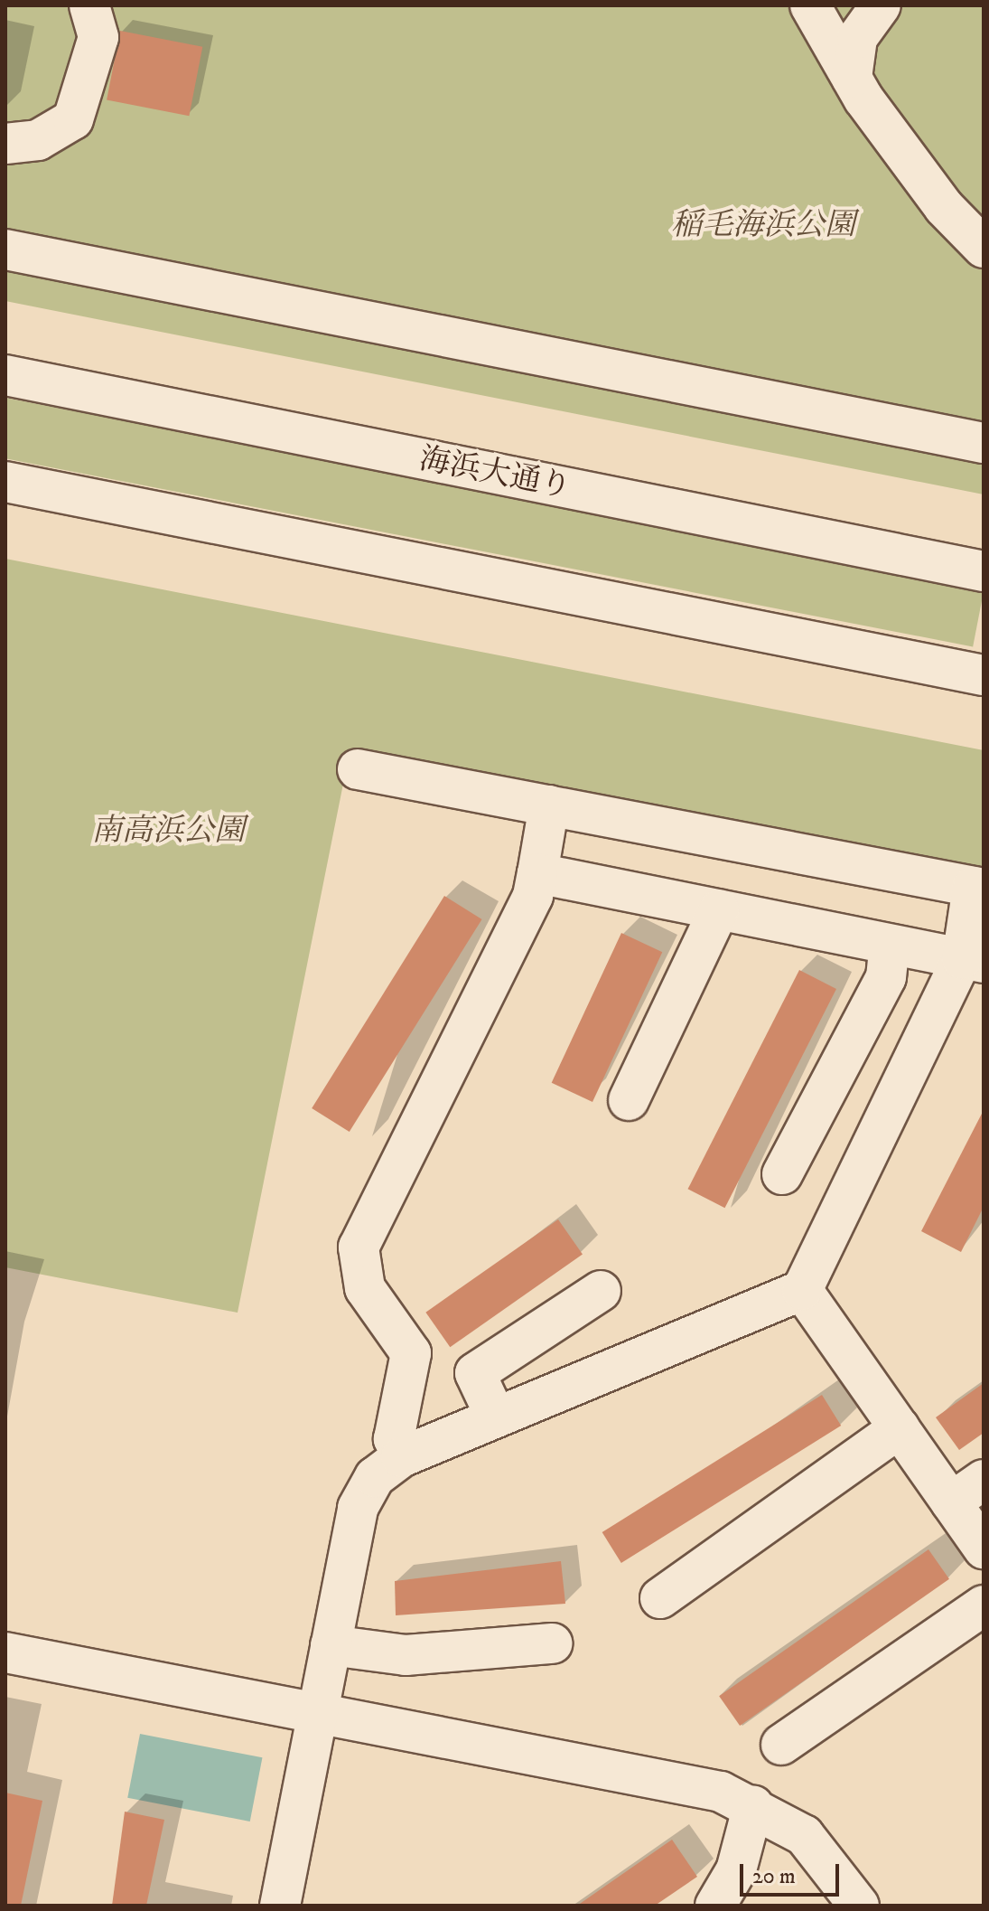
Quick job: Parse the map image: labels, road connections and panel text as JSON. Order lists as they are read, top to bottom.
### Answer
{
  "streets": {
    "street": ["海浜大通り"]
  },
  "parks": ["稲毛海浜公園", "南高浜公園"],
  "scale_bar": "20 m"
}
